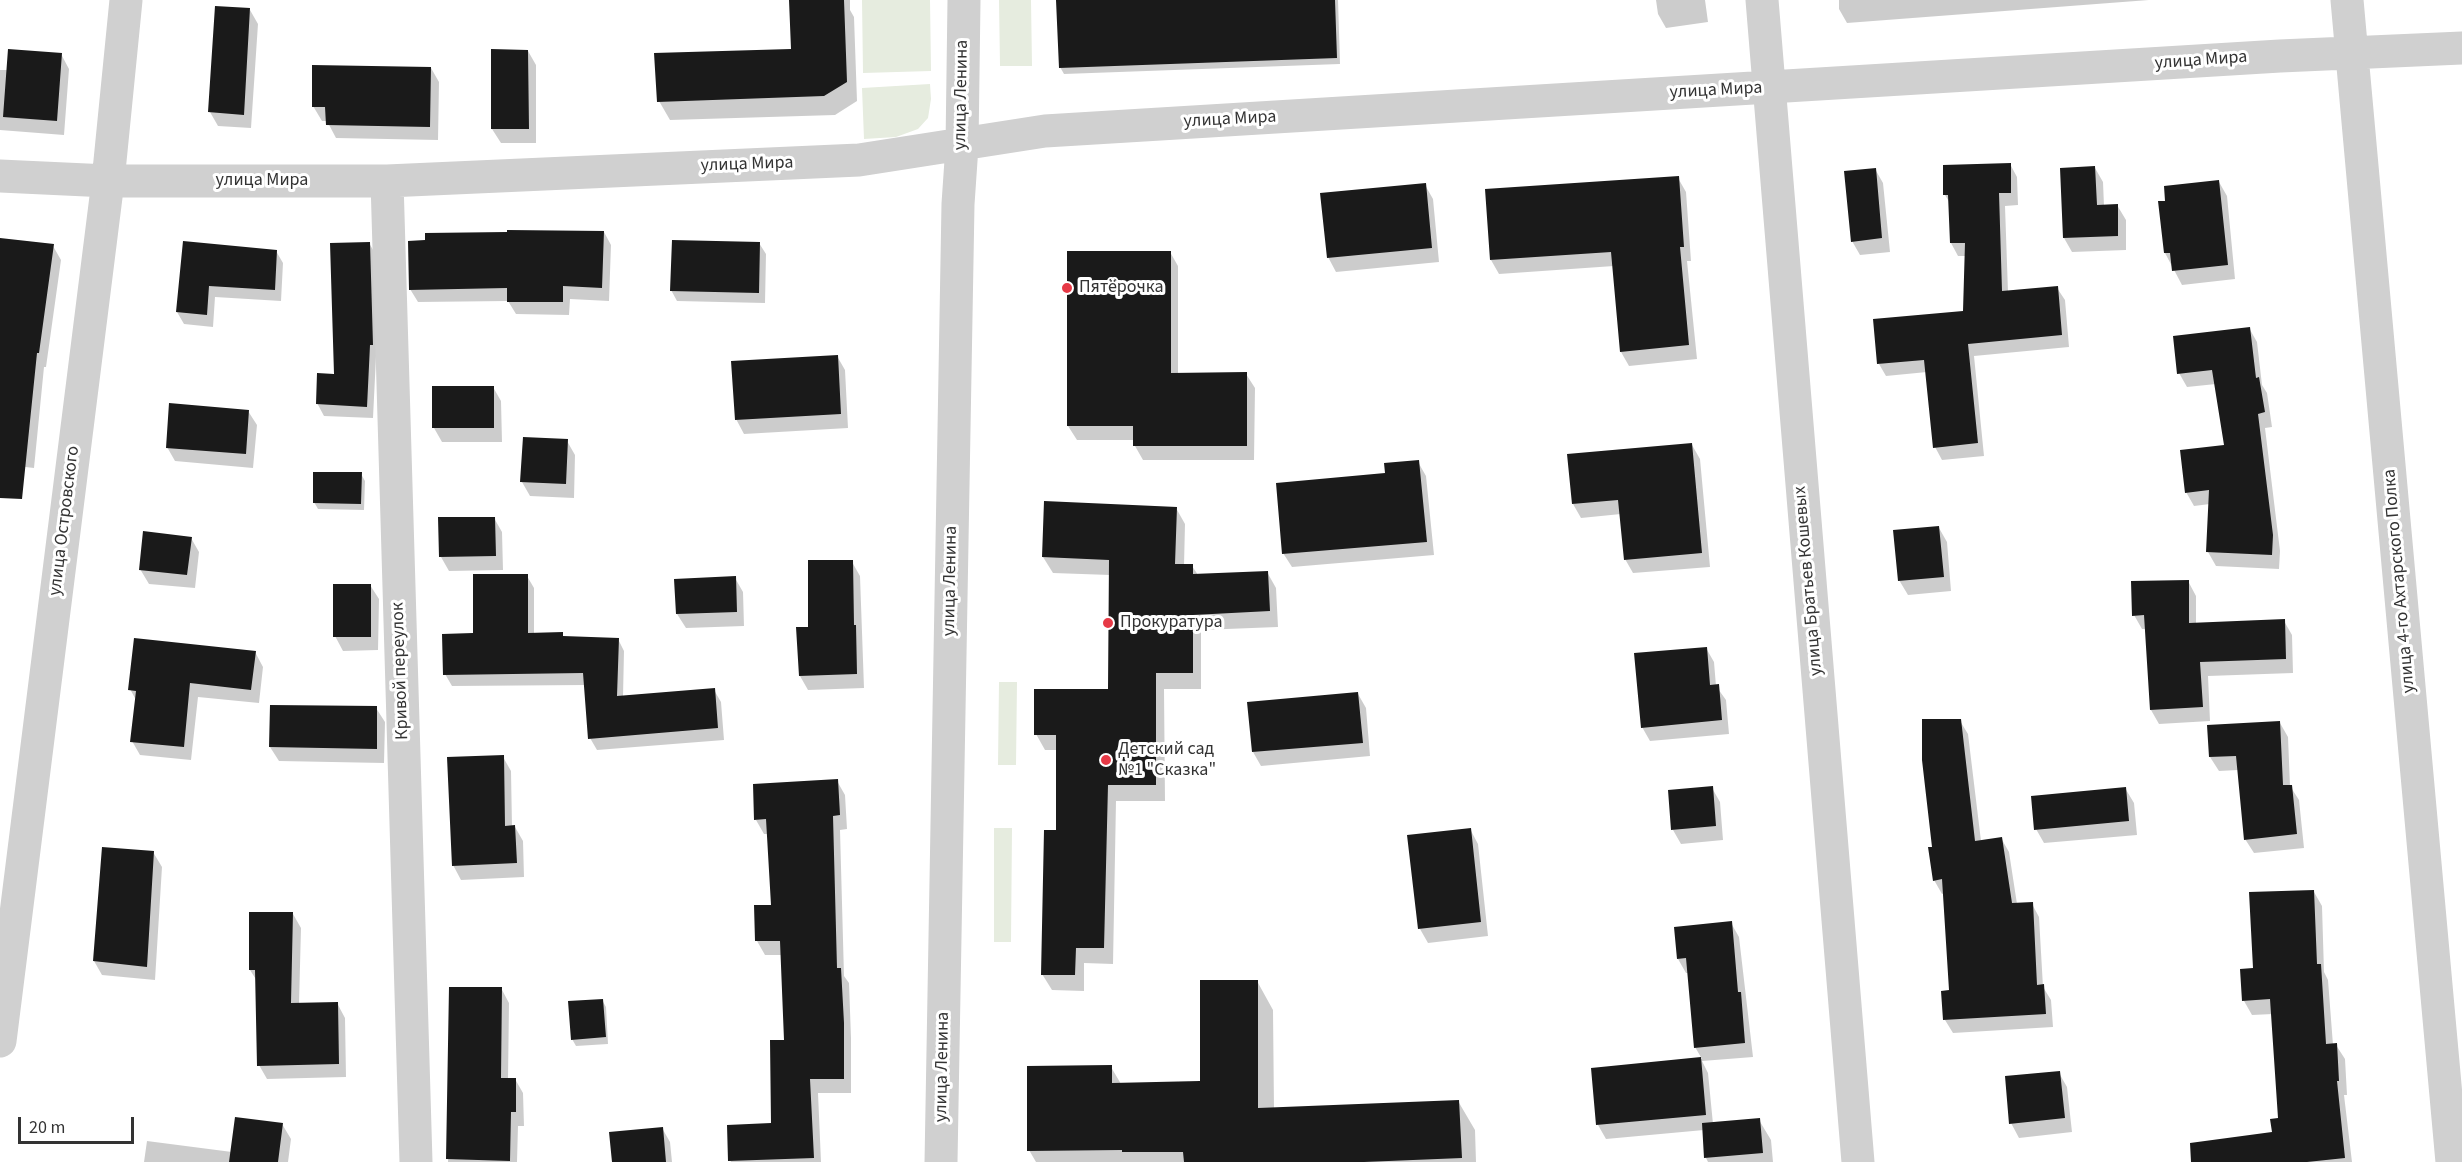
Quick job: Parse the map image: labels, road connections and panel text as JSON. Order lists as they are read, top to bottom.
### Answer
{
  "streets": {
    "street": [
      "улица Мира",
      "улица Ленина",
      "улица Островского",
      "улица Братьев Кошевых",
      "улица 4-го Ахтарского Полка",
      "Кривой переулок"
    ]
  },
  "crossings": [
    ["улица Мира", "улица Ленина"],
    ["улица Мира", "улица Островского"],
    ["улица Мира", "улица Братьев Кошевых"],
    ["улица Мира", "улица 4-го Ахтарского Полка"],
    ["улица Мира", "Кривой переулок"]
  ],
  "places": ["Пятёрочка", "Прокуратура", "Детский сад №1 \"Сказка\""],
  "scale_bar": "20 m"
}
